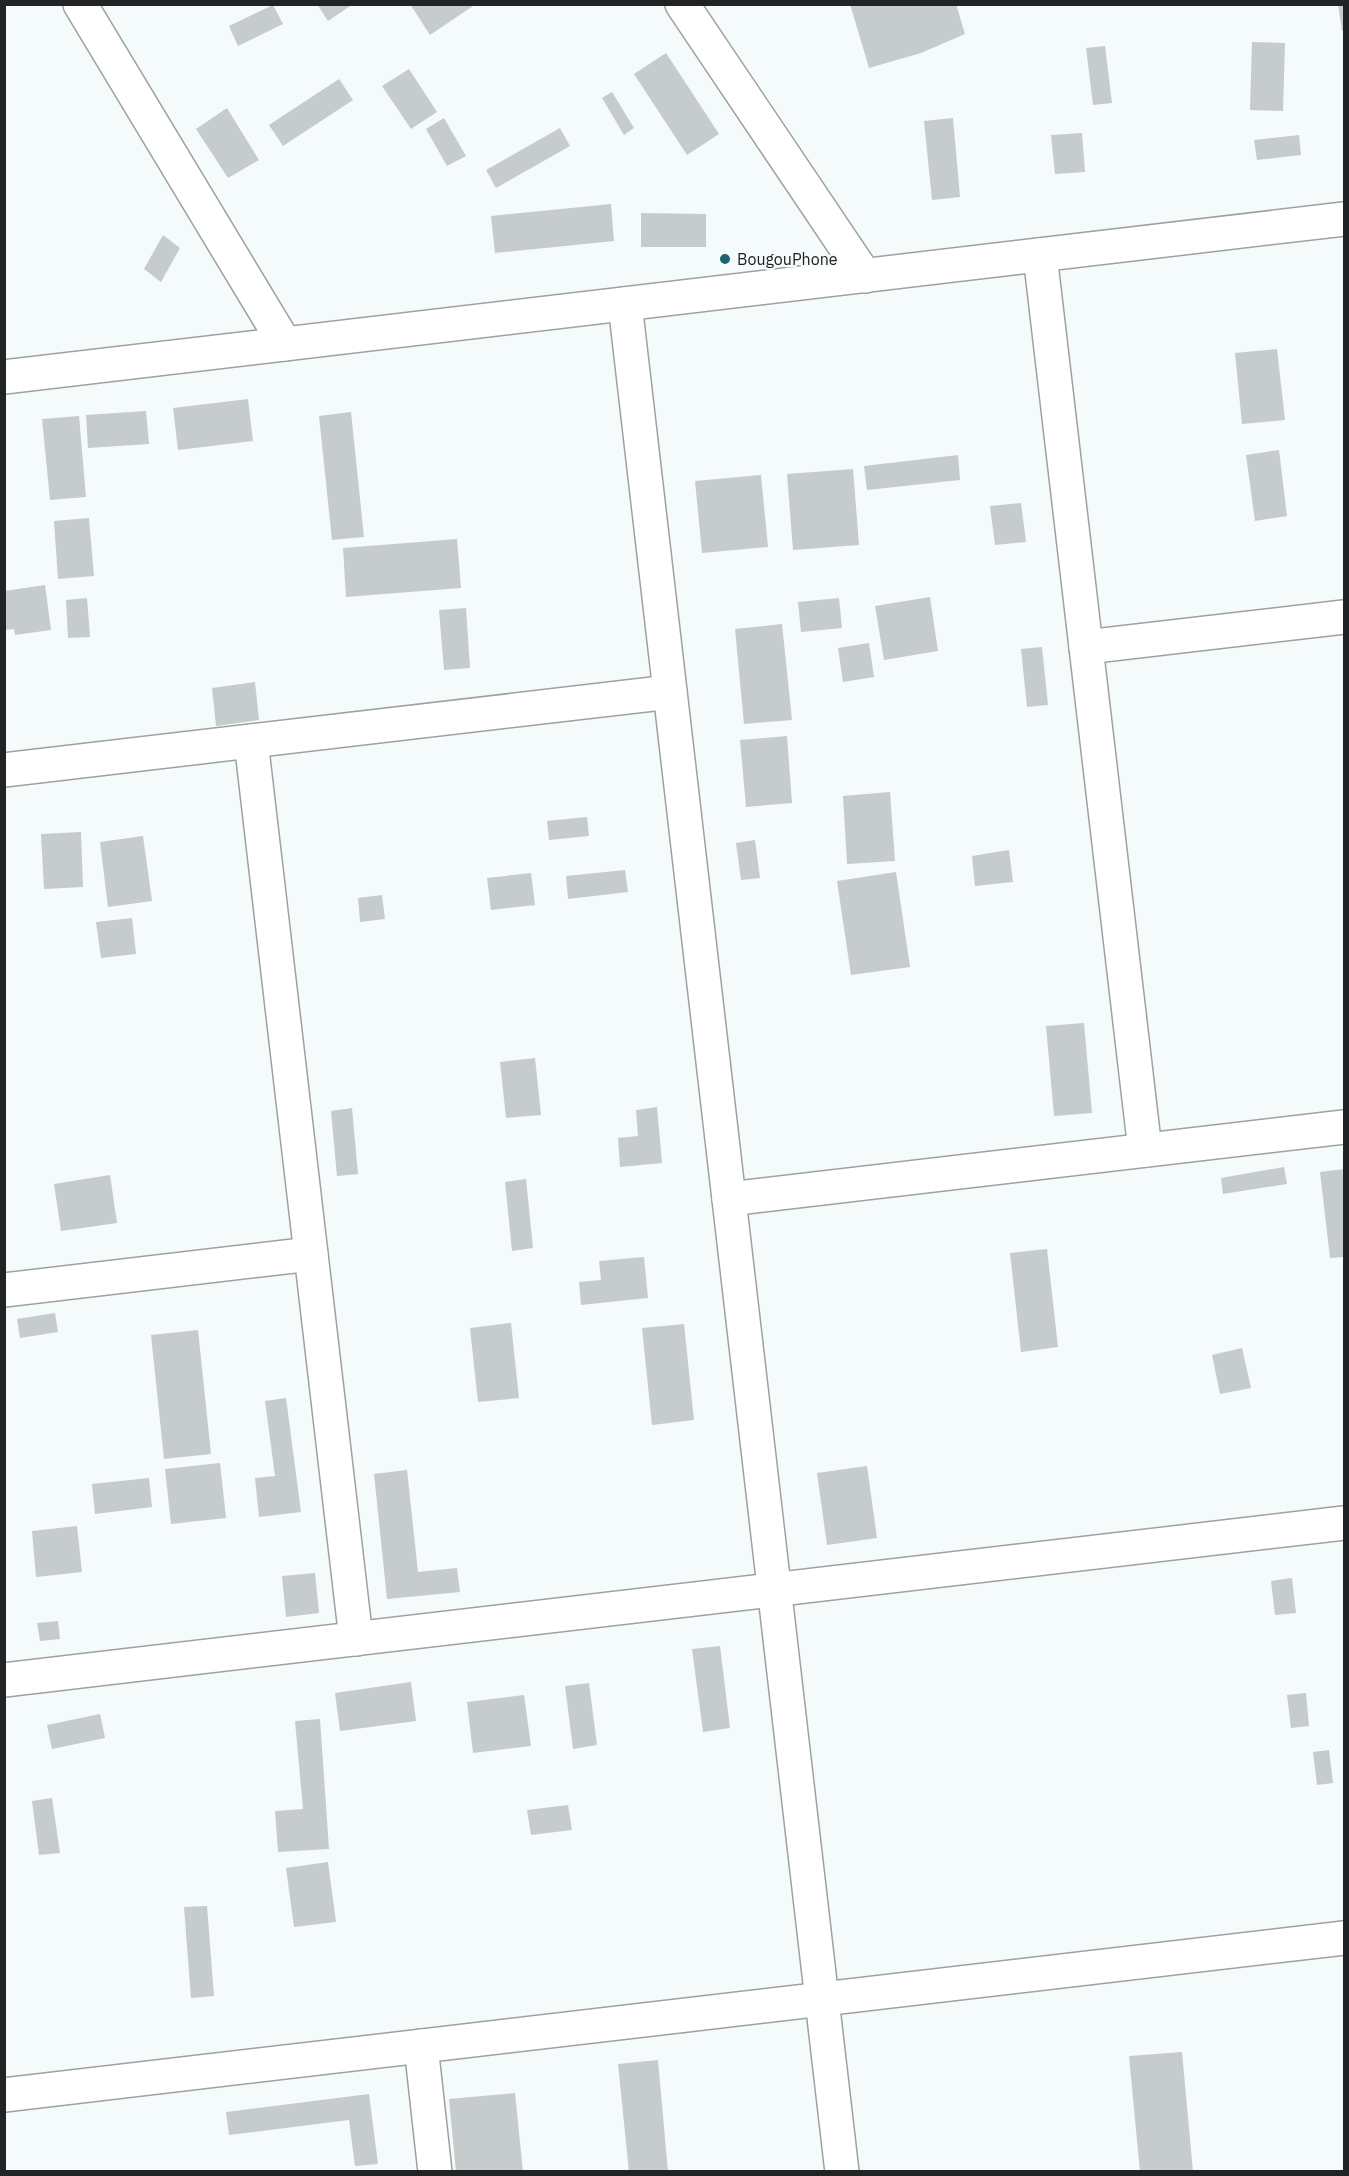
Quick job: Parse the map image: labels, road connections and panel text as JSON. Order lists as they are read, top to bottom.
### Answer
{
  "places": ["BougouPhone"]
}
